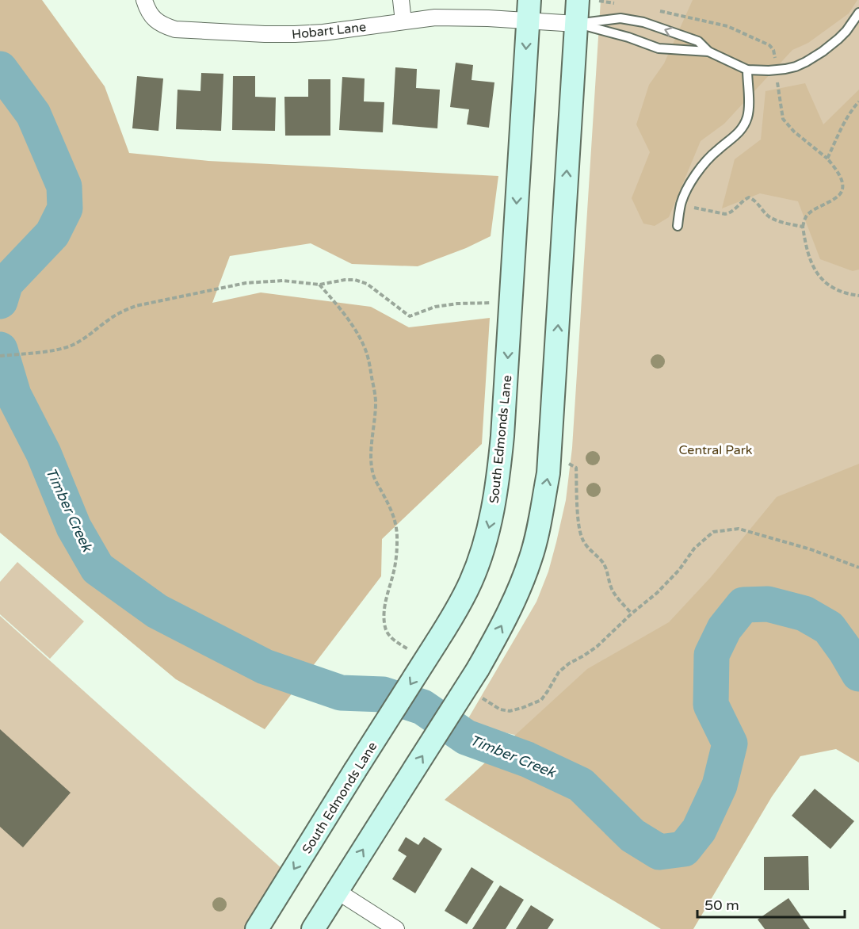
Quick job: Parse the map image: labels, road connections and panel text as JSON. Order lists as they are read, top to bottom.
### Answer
{
  "streets": {
    "main road": ["South Edmonds Lane"],
    "street": ["Hobart Lane"]
  },
  "crossings": [
    ["Hobart Lane", "South Edmonds Lane"]
  ],
  "water": ["Timber Creek"],
  "parks": ["Central Park"],
  "scale_bar": "50 m"
}
